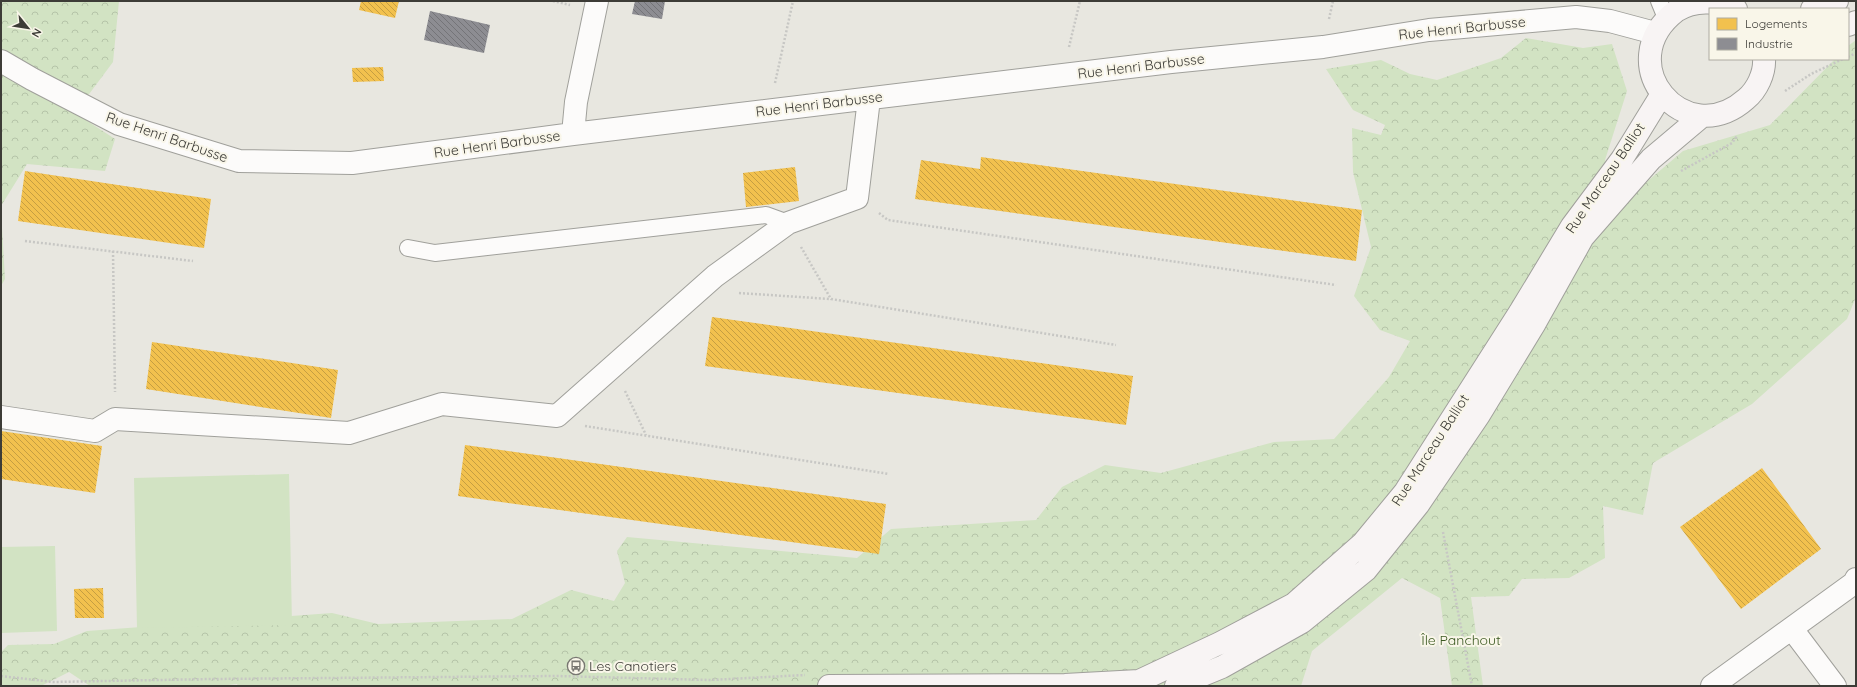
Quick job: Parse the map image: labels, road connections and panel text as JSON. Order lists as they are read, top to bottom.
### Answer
{
  "streets": {
    "street": ["Rue Henri Barbusse", "Rue Marceau Balliot"]
  },
  "parks": ["Île Panchout"],
  "places": {
    "bus stop": ["Les Canotiers"]
  },
  "legend": ["Logements", "Industrie"],
  "north": "bottom right"
}
